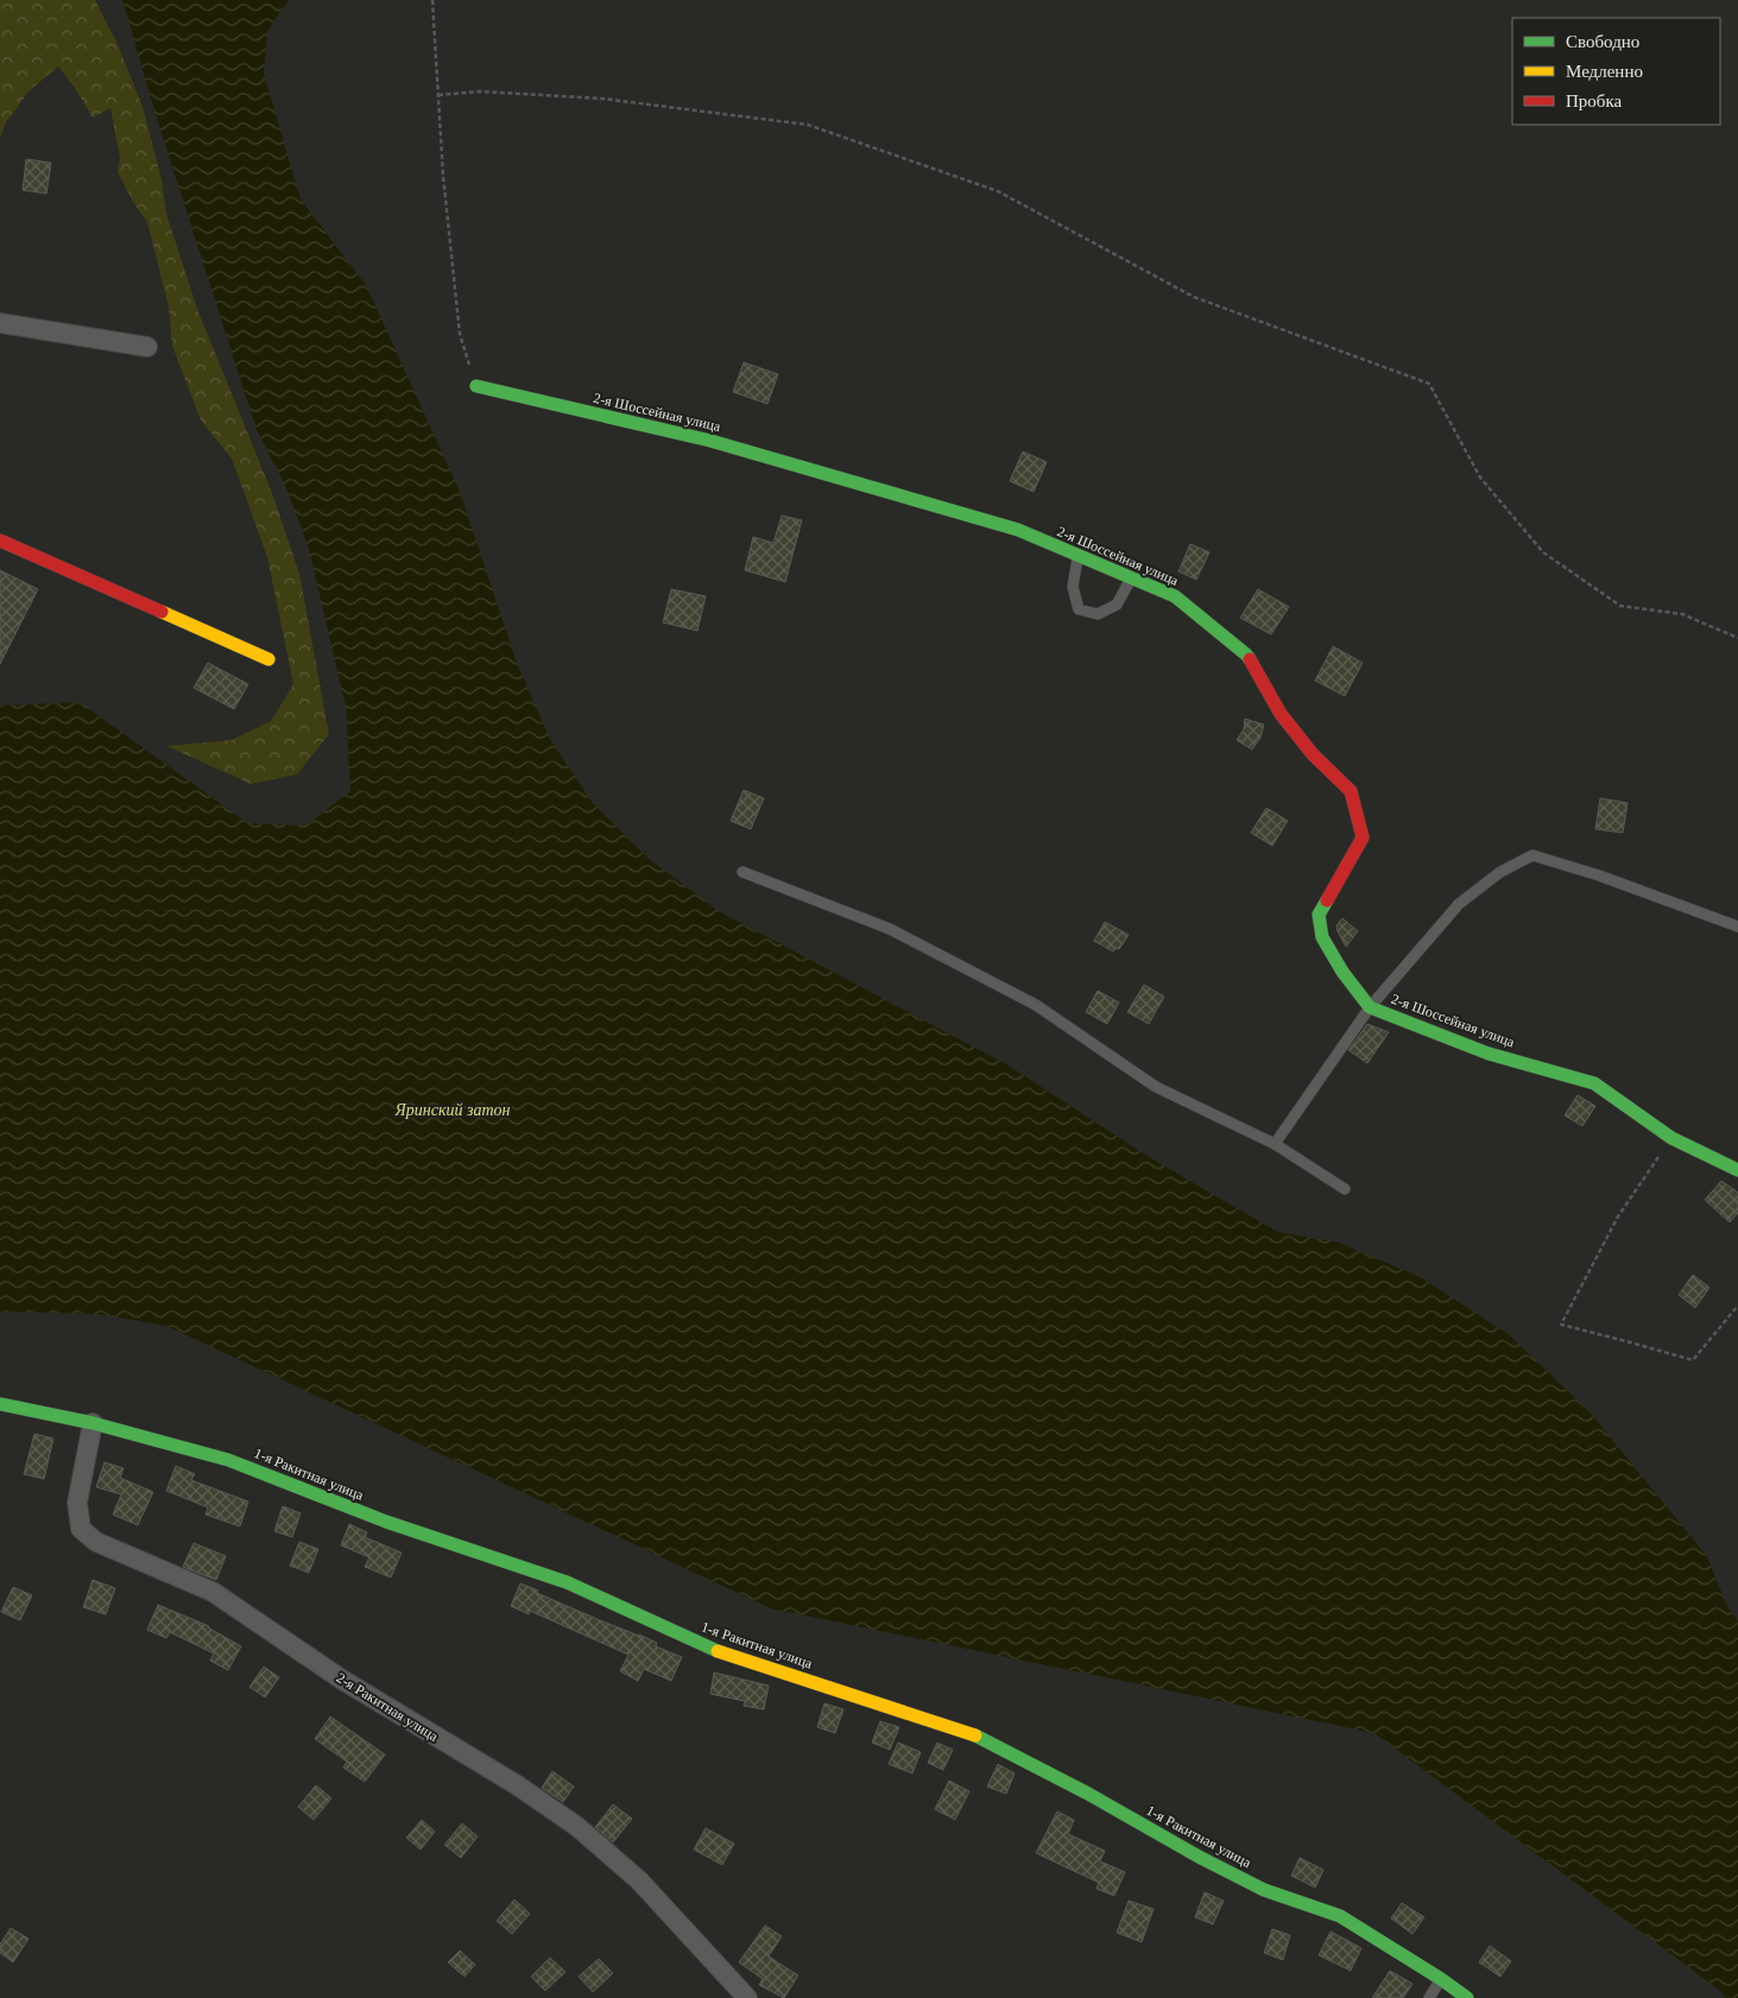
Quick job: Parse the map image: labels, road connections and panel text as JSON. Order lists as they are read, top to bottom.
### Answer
{
  "streets": {
    "street": ["2-я Шоссейная улица", "1-я Ракитная улица", "2-я Ракитная улица"]
  },
  "crossings": [
    ["1-я Ракитная улица", "2-я Ракитная улица"]
  ],
  "water": ["Яринский затон"],
  "legend": ["Свободно", "Медленно", "Пробка"]
}
